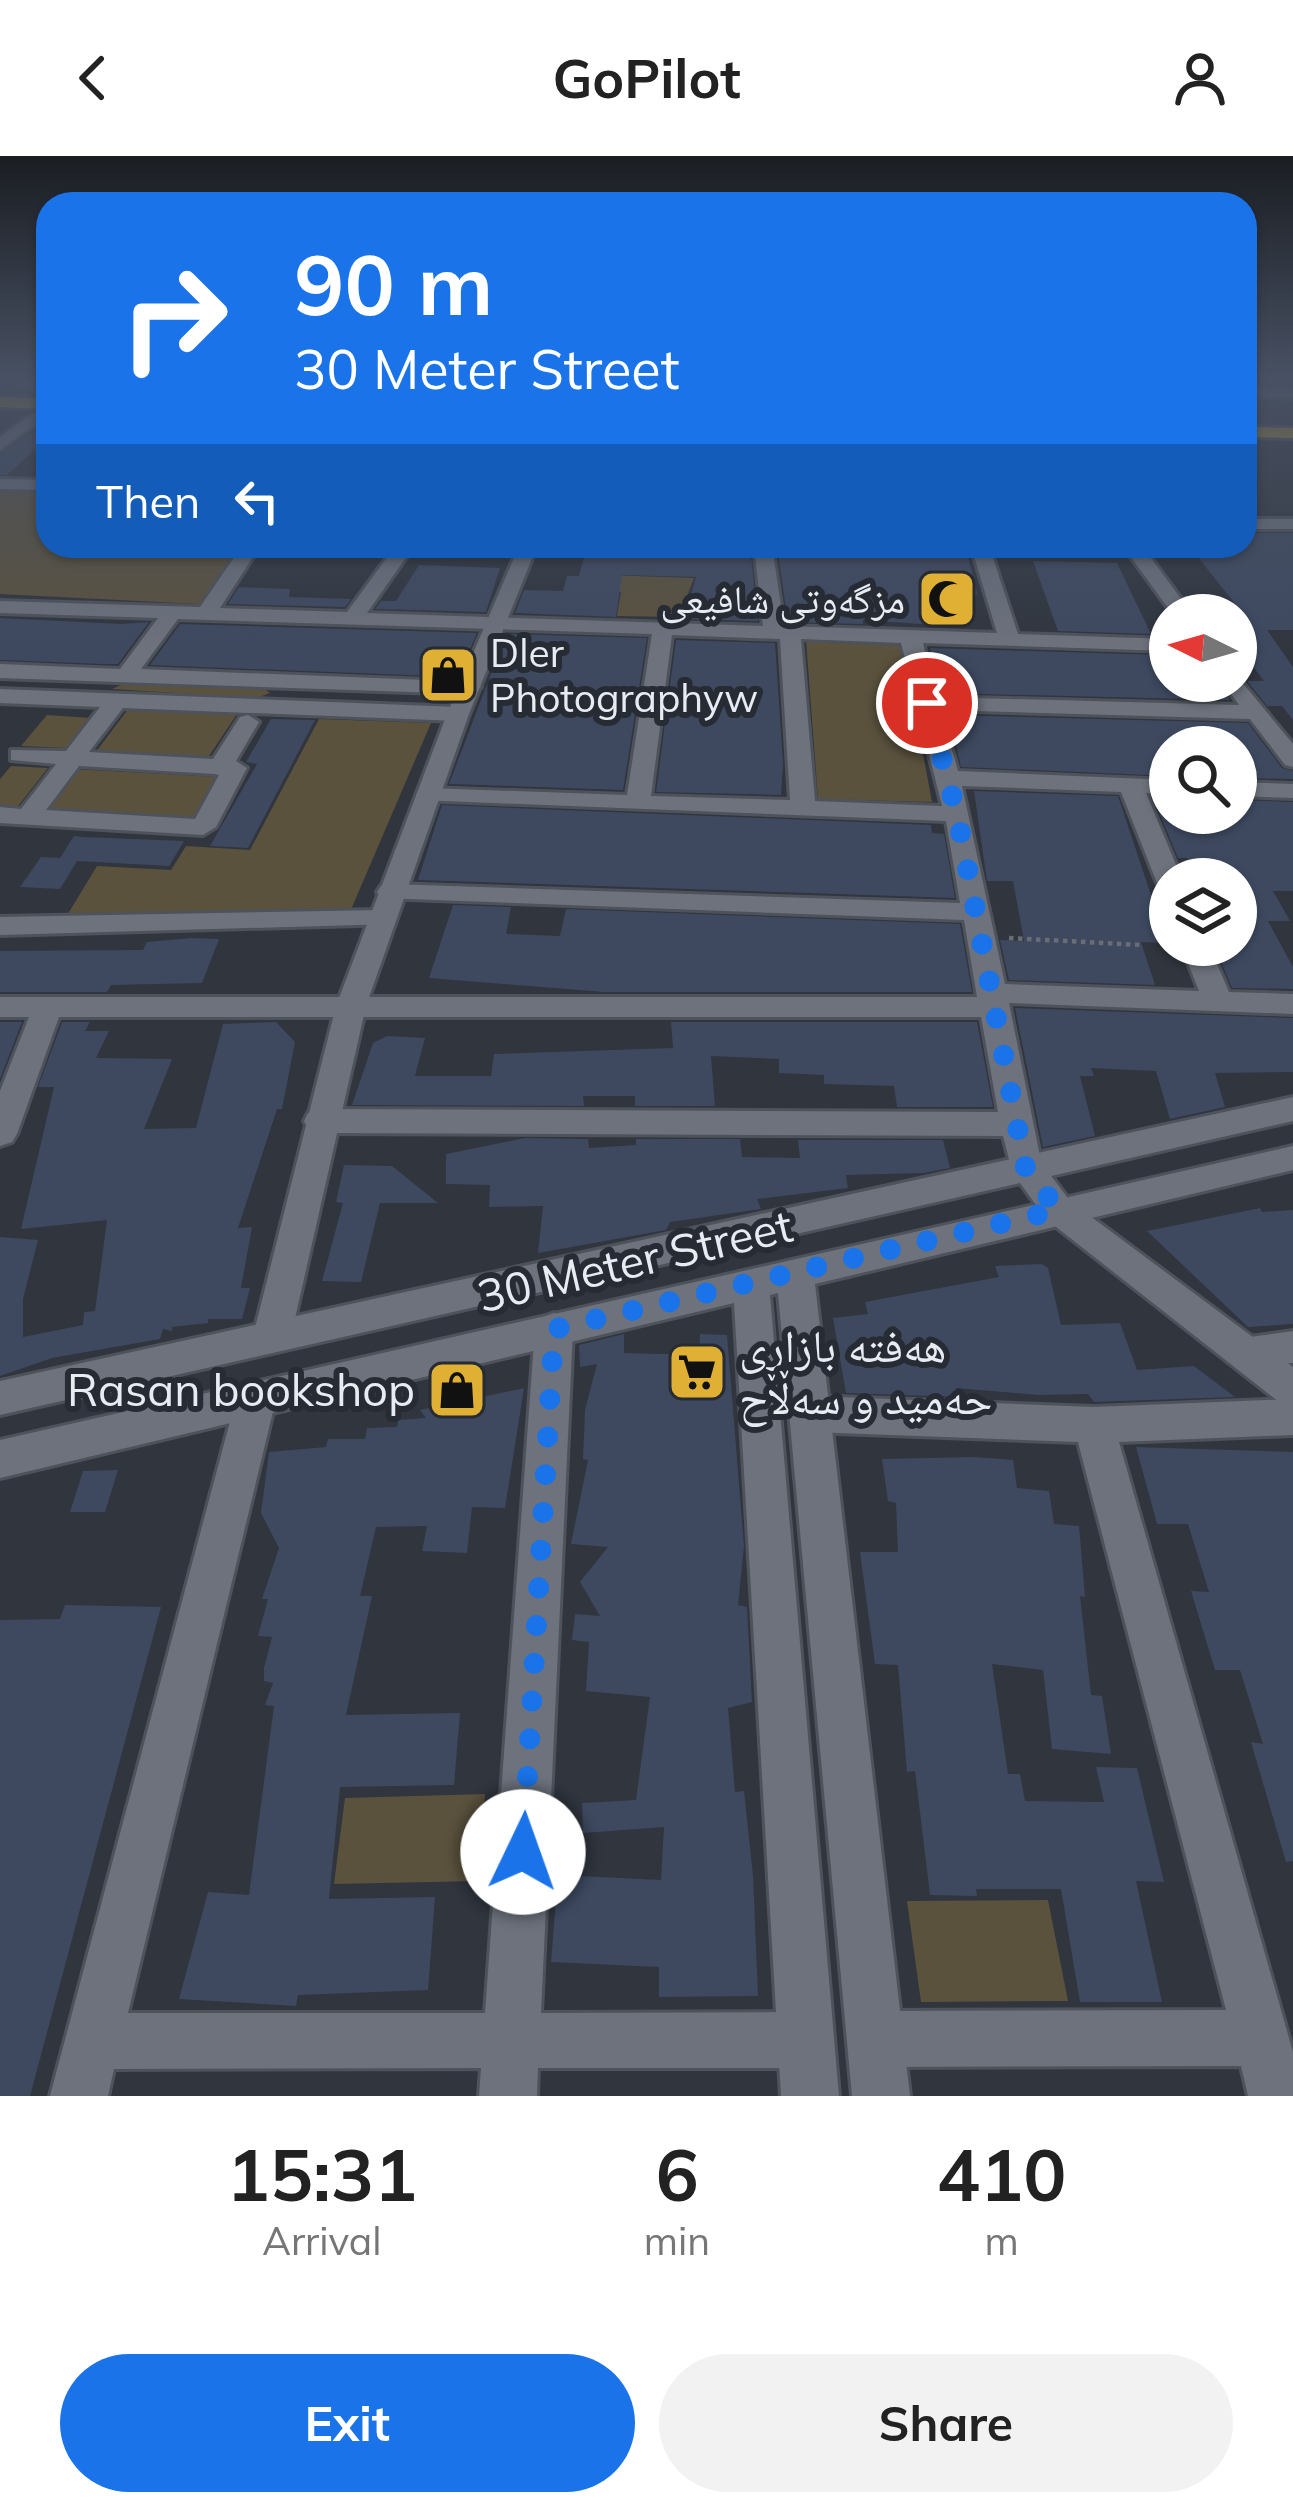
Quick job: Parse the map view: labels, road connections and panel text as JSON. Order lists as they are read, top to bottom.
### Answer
{
  "streets": {
    "street": ["30 Meter Street"]
  },
  "places": {
    "mosque": ["مزگەوتی شافیعی"],
    "shop": ["Dler Photographyw", "Rasan bookshop"],
    "supermarket": ["هەفتە بازاڕی حەمید و سەڵاح"]
  },
  "north": "left",
  "page": {
    "header": "GoPilot",
    "turn": ["90 m", "30 Meter Street"],
    "then": "Then",
    "eta": [
      "15:31",
      "Arrival",
      "6",
      "min",
      "410",
      "m"
    ],
    "buttons": ["Exit", "Share"]
  }
}
